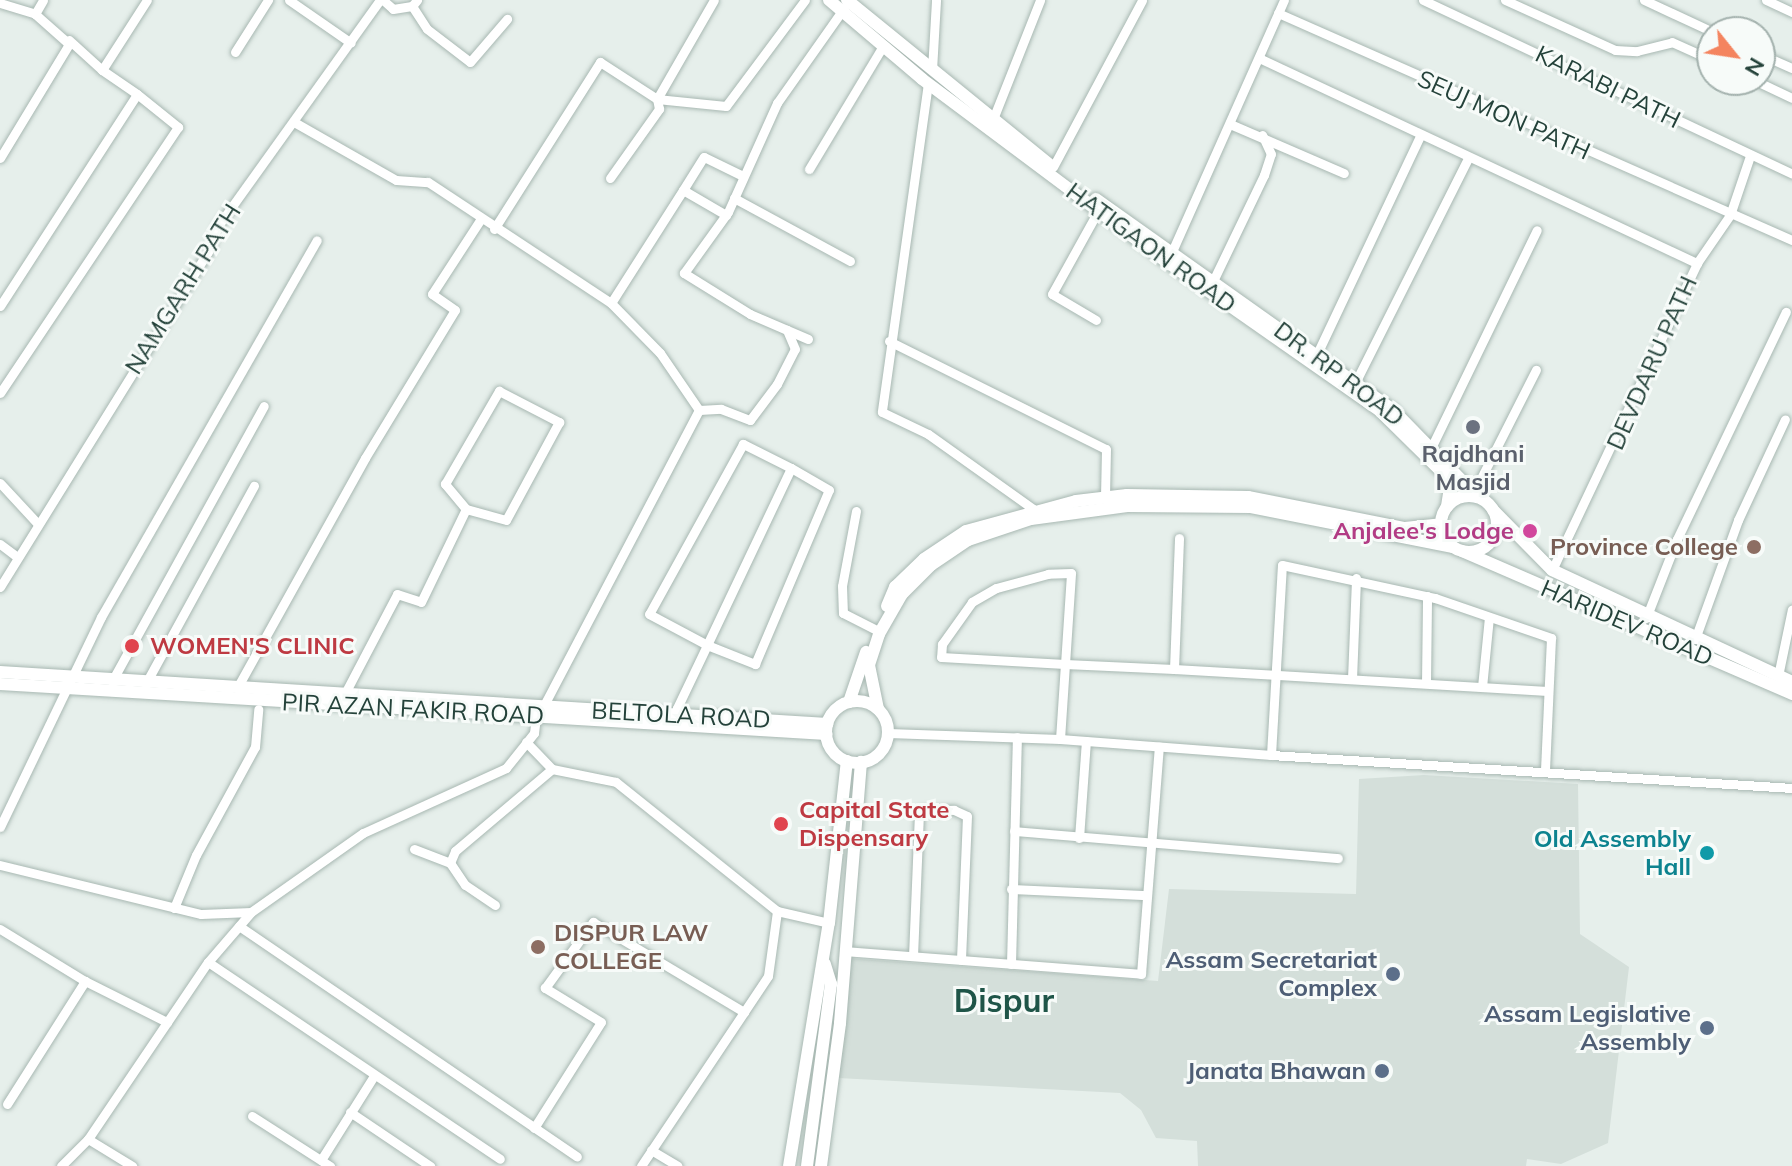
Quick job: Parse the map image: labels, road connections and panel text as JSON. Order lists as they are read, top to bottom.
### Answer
{
  "streets": {
    "main road": [
      "HATIGAON ROAD",
      "DR. RP ROAD",
      "HARIDEV ROAD",
      "PIR AZAN FAKIR ROAD",
      "BELTOLA ROAD"
    ],
    "street": [
      "KARABI PATH",
      "SEUJ MON PATH",
      "NAMGARH PATH",
      "DEVDARU PATH"
    ]
  },
  "crossings": [
    ["KARABI PATH", "DEVDARU PATH"],
    ["SEUJ MON PATH", "DEVDARU PATH"],
    ["HATIGAON ROAD", "DR. RP ROAD"],
    ["HATIGAON ROAD", "HARIDEV ROAD"],
    ["DEVDARU PATH", "HARIDEV ROAD"],
    ["DR. RP ROAD", "HARIDEV ROAD"],
    ["PIR AZAN FAKIR ROAD", "BELTOLA ROAD"]
  ],
  "districts": ["Dispur"],
  "places": [
    "Rajdhani Masjid",
    "Anjalee's Lodge",
    "Province College",
    "WOMEN'S CLINIC",
    "Capital State Dispensary",
    "Old Assembly Hall",
    "DISPUR LAW COLLEGE",
    "Assam Secretariat Complex",
    "Assam Legislative Assembly",
    "Janata Bhawan"
  ],
  "north": "bottom right"
}
